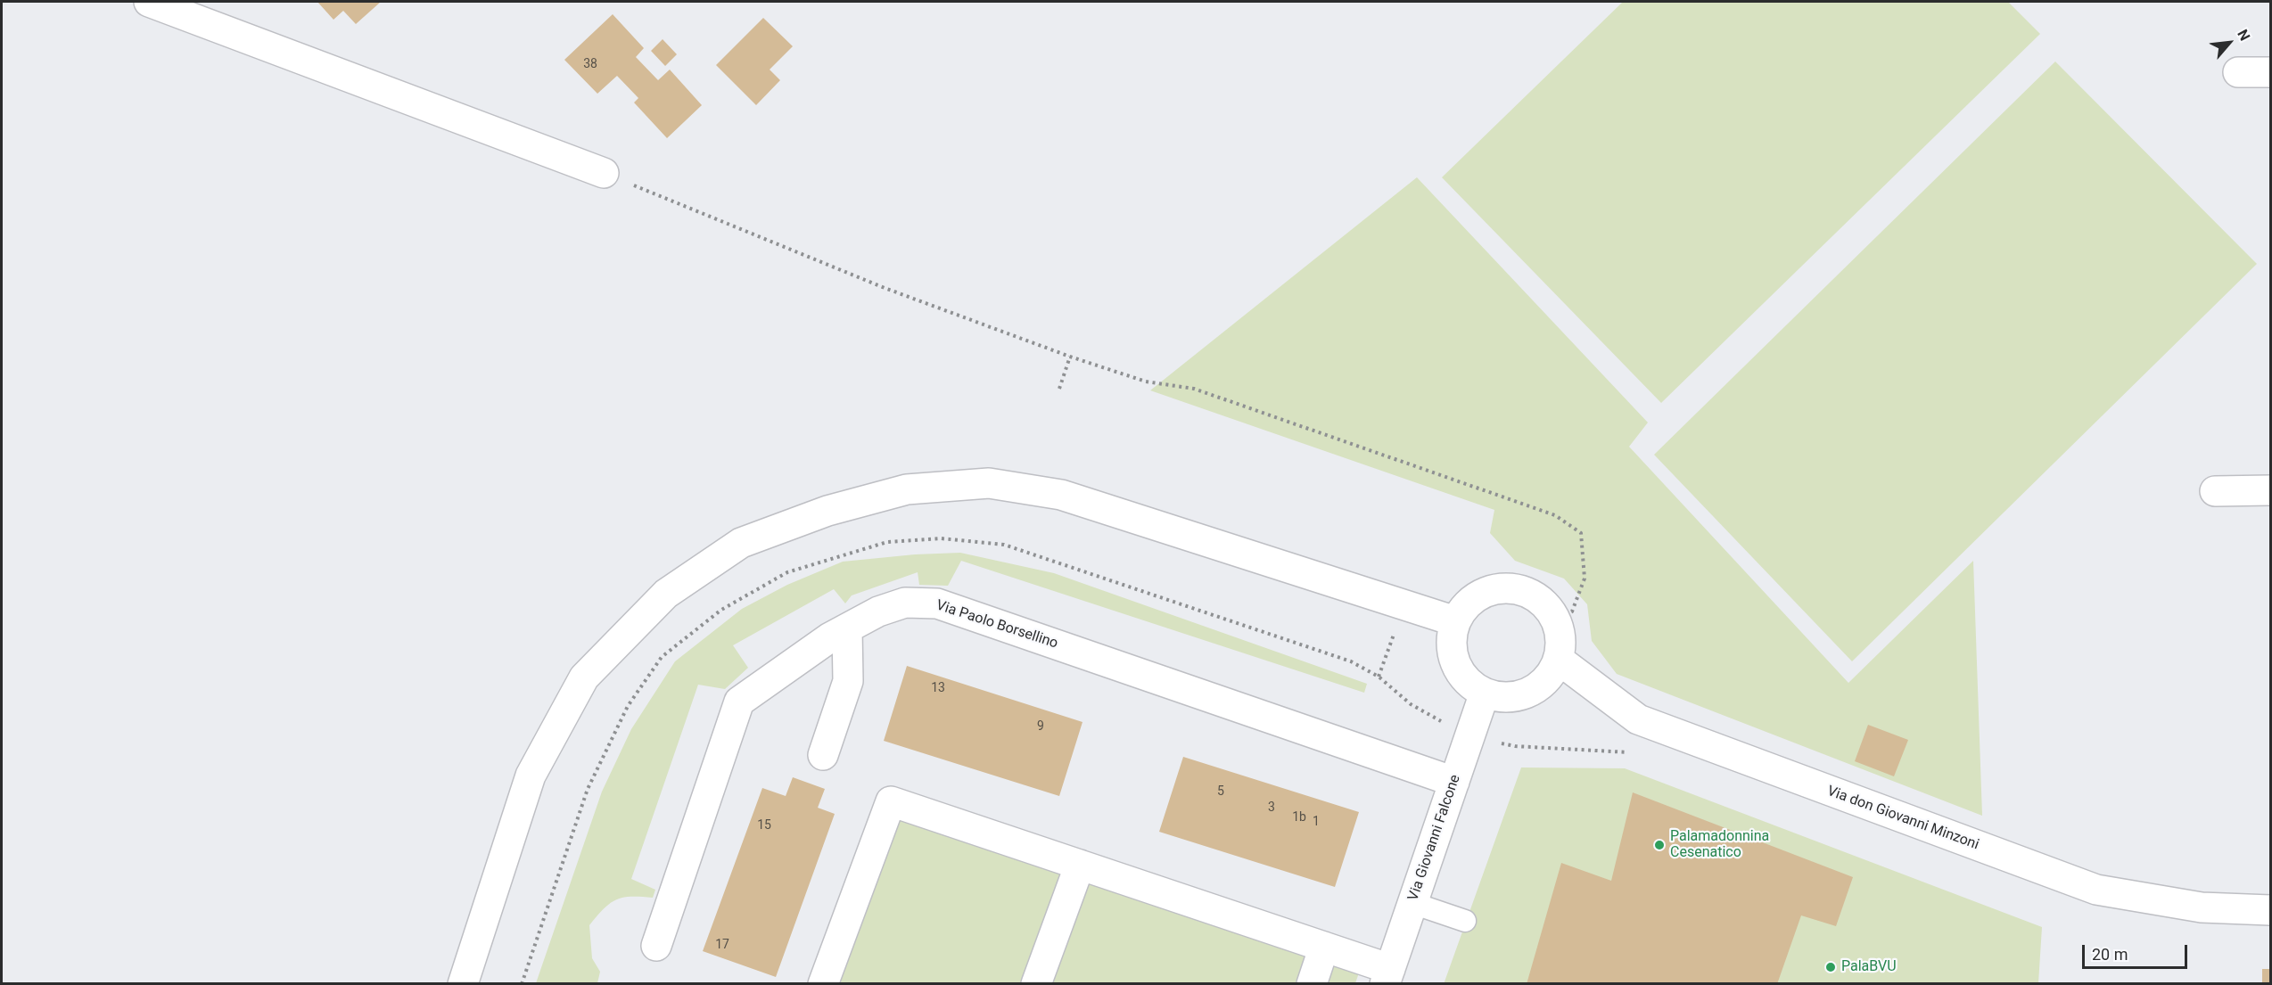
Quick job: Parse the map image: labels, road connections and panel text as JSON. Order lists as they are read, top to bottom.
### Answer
{
  "streets": {
    "street": ["Via Paolo Borsellino", "Via don Giovanni Minzoni", "Via Giovanni Falcone"]
  },
  "crossings": [
    ["Via Paolo Borsellino", "Via Giovanni Falcone"],
    ["Via don Giovanni Minzoni", "Via Giovanni Falcone"]
  ],
  "places": ["Palamadonnina Cesenatico", "PalaBVU"],
  "house_numbers": [
    "38",
    "13",
    "9",
    "5",
    "3",
    "1b",
    "1",
    "15",
    "17"
  ],
  "scale_bar": "20 m",
  "north": "top right"
}
